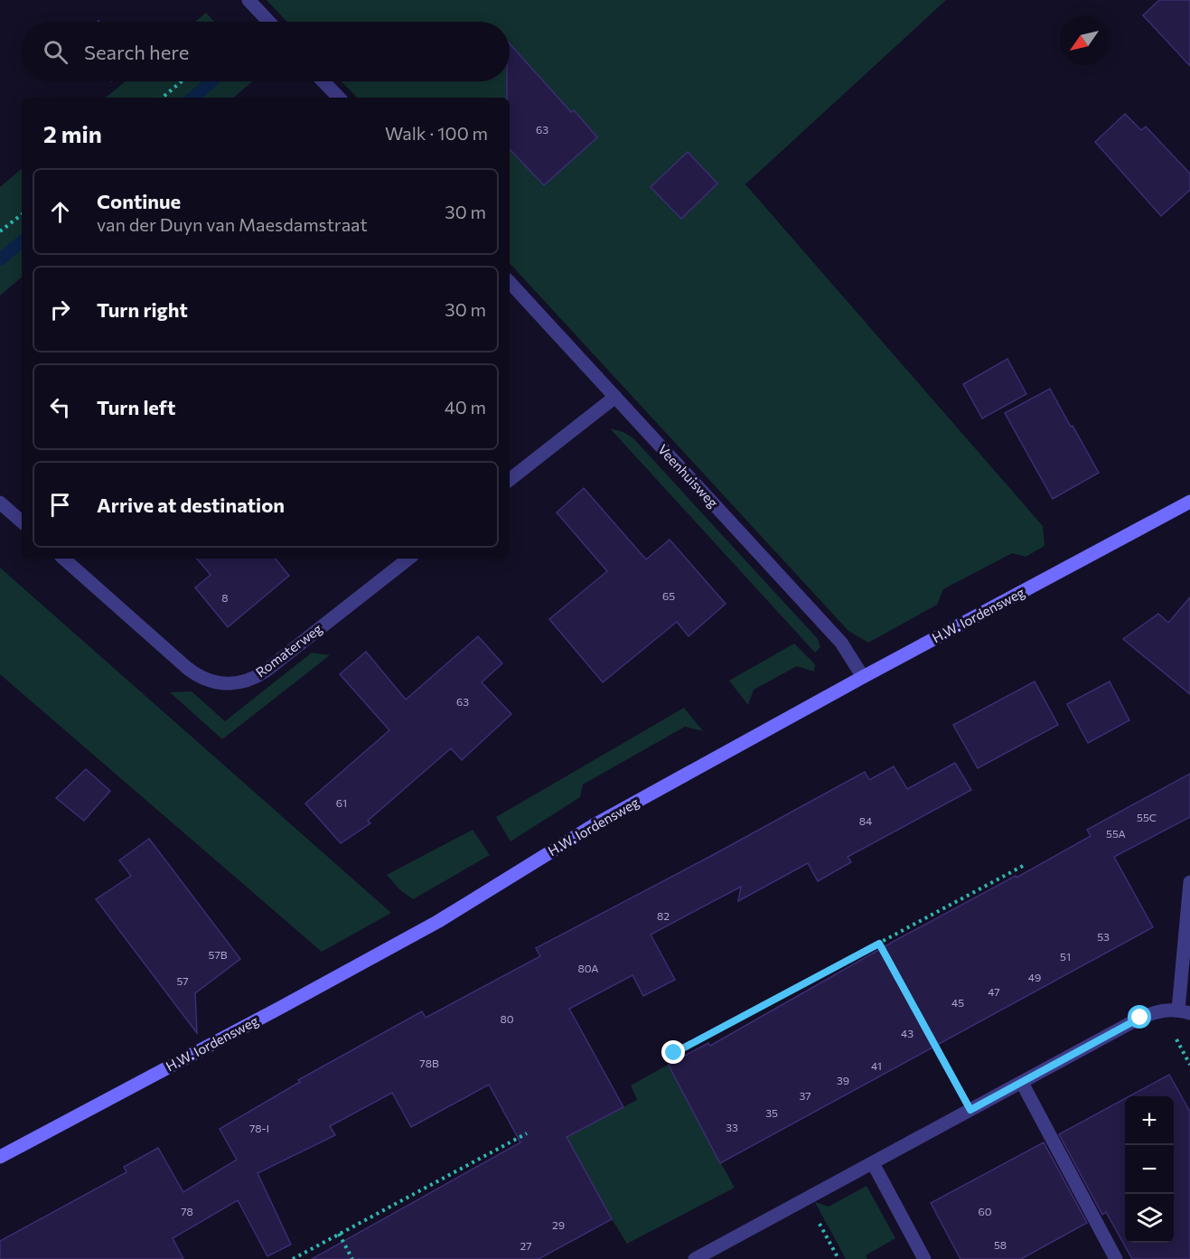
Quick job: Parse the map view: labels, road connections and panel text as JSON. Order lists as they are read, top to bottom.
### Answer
{
  "streets": {
    "main road": ["H.W. Iordensweg"],
    "street": ["Veenhuisweg", "Romaterweg"]
  },
  "crossings": [
    ["Veenhuisweg", "H.W. Iordensweg"]
  ],
  "house_numbers": [
    "63",
    "65",
    "8",
    "63",
    "61",
    "55C",
    "84",
    "55A",
    "82",
    "53",
    "57B",
    "51",
    "80A",
    "49",
    "57",
    "47",
    "45",
    "80",
    "43",
    "78B",
    "41",
    "39",
    "37",
    "35",
    "33",
    "78-I",
    "78",
    "60",
    "29",
    "58",
    "27"
  ],
  "north": "bottom left",
  "page": {
    "search": "Search here",
    "heading": ["2 min", "Walk · 100 m"],
    "list": [
      ["Continue", "van der Duyn van Maesdamstraat", "30 m"],
      ["Turn right", "30 m"],
      ["Turn left", "40 m"],
      "Arrive at destination"
    ],
    "map_buttons": ["+", "−"]
  }
}
